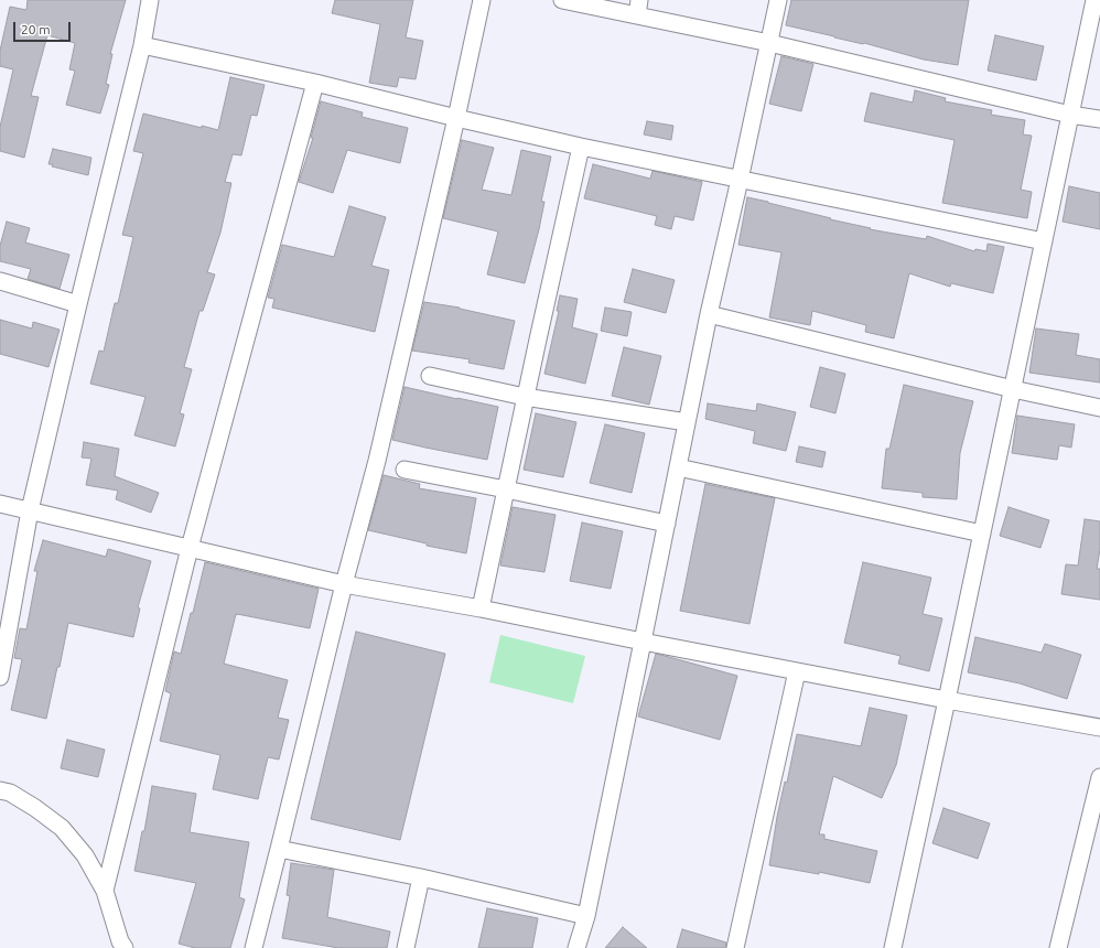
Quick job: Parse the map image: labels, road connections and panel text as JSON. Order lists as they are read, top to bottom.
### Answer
{
  "scale_bar": "20 m"
}
